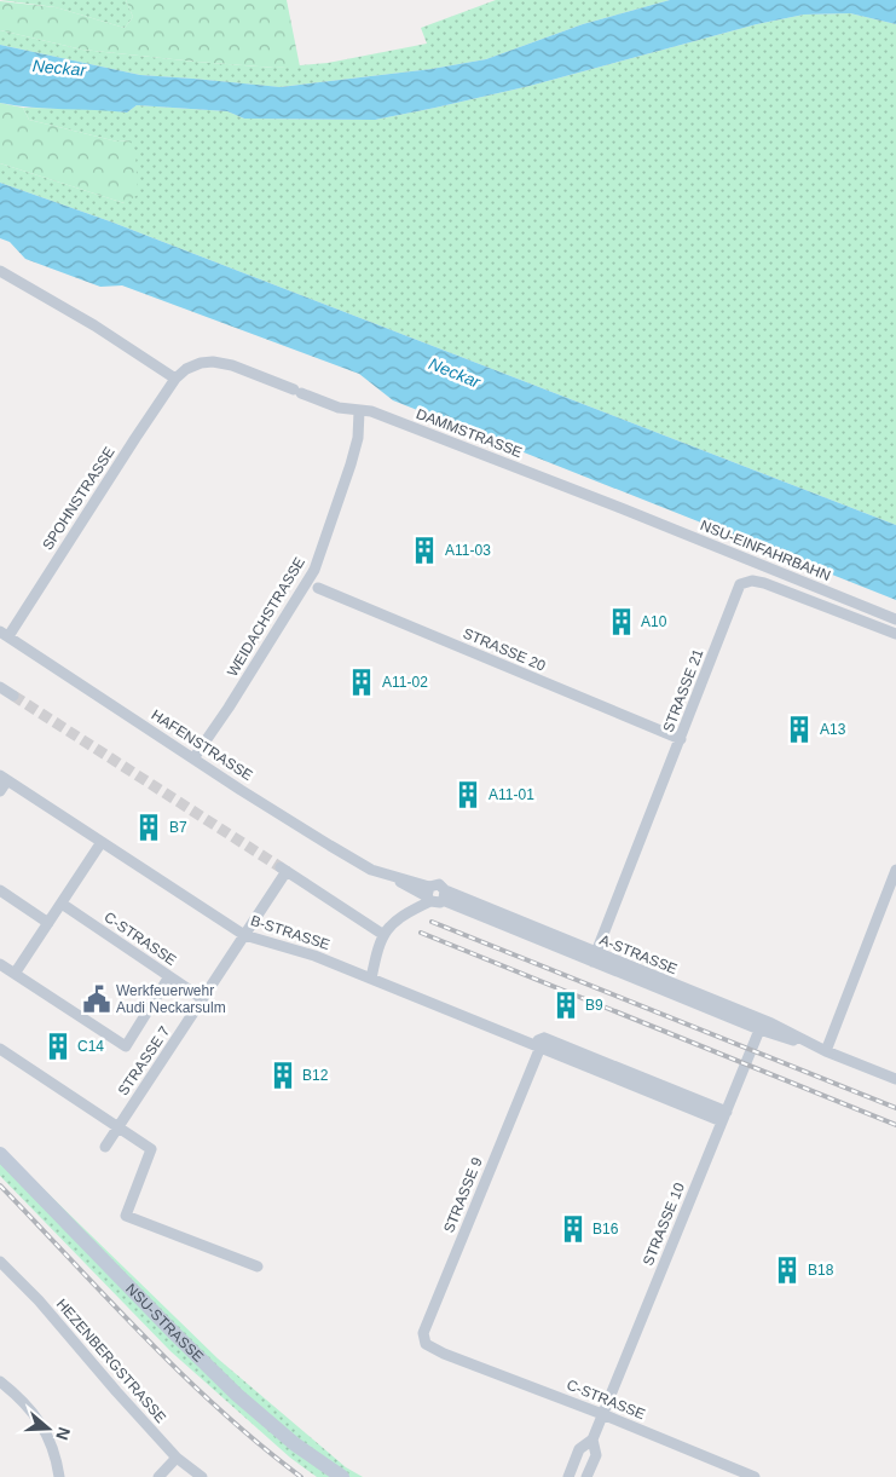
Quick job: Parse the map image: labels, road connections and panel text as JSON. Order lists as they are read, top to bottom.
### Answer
{
  "streets": {
    "main road": ["NSU-STRASSE"],
    "street": [
      "DAMMSTRASSE",
      "SPOHNSTRASSE",
      "NSU-EINFAHRBAHN",
      "WEIDACHSTRASSE",
      "STRASSE 20",
      "STRASSE 21",
      "HAFENSTRASSE",
      "B-STRASSE",
      "C-STRASSE",
      "A-STRASSE",
      "STRASSE 7",
      "STRASSE 9",
      "STRASSE 10",
      "HEZENBERGSTRASSE"
    ]
  },
  "crossings": [
    ["DAMMSTRASSE", "SPOHNSTRASSE"],
    ["DAMMSTRASSE", "NSU-EINFAHRBAHN"],
    ["DAMMSTRASSE", "WEIDACHSTRASSE"],
    ["SPOHNSTRASSE", "HAFENSTRASSE"],
    ["WEIDACHSTRASSE", "HAFENSTRASSE"],
    ["STRASSE 20", "STRASSE 21"],
    ["STRASSE 21", "A-STRASSE"],
    ["HAFENSTRASSE", "A-STRASSE"],
    ["B-STRASSE", "STRASSE 7"],
    ["B-STRASSE", "STRASSE 9"],
    ["B-STRASSE", "STRASSE 10"],
    ["C-STRASSE", "STRASSE 7"],
    ["C-STRASSE", "STRASSE 9"],
    ["C-STRASSE", "STRASSE 10"],
    ["A-STRASSE", "STRASSE 10"]
  ],
  "water": ["Neckar"],
  "places": {
    "building": [
      "A11-03",
      "A10",
      "A11-02",
      "A13",
      "A11-01",
      "B7",
      "B9",
      "C14",
      "B12",
      "B16",
      "B18"
    ],
    "public building": ["Werkfeuerwehr Audi Neckarsulm"]
  },
  "north": "right"
}
